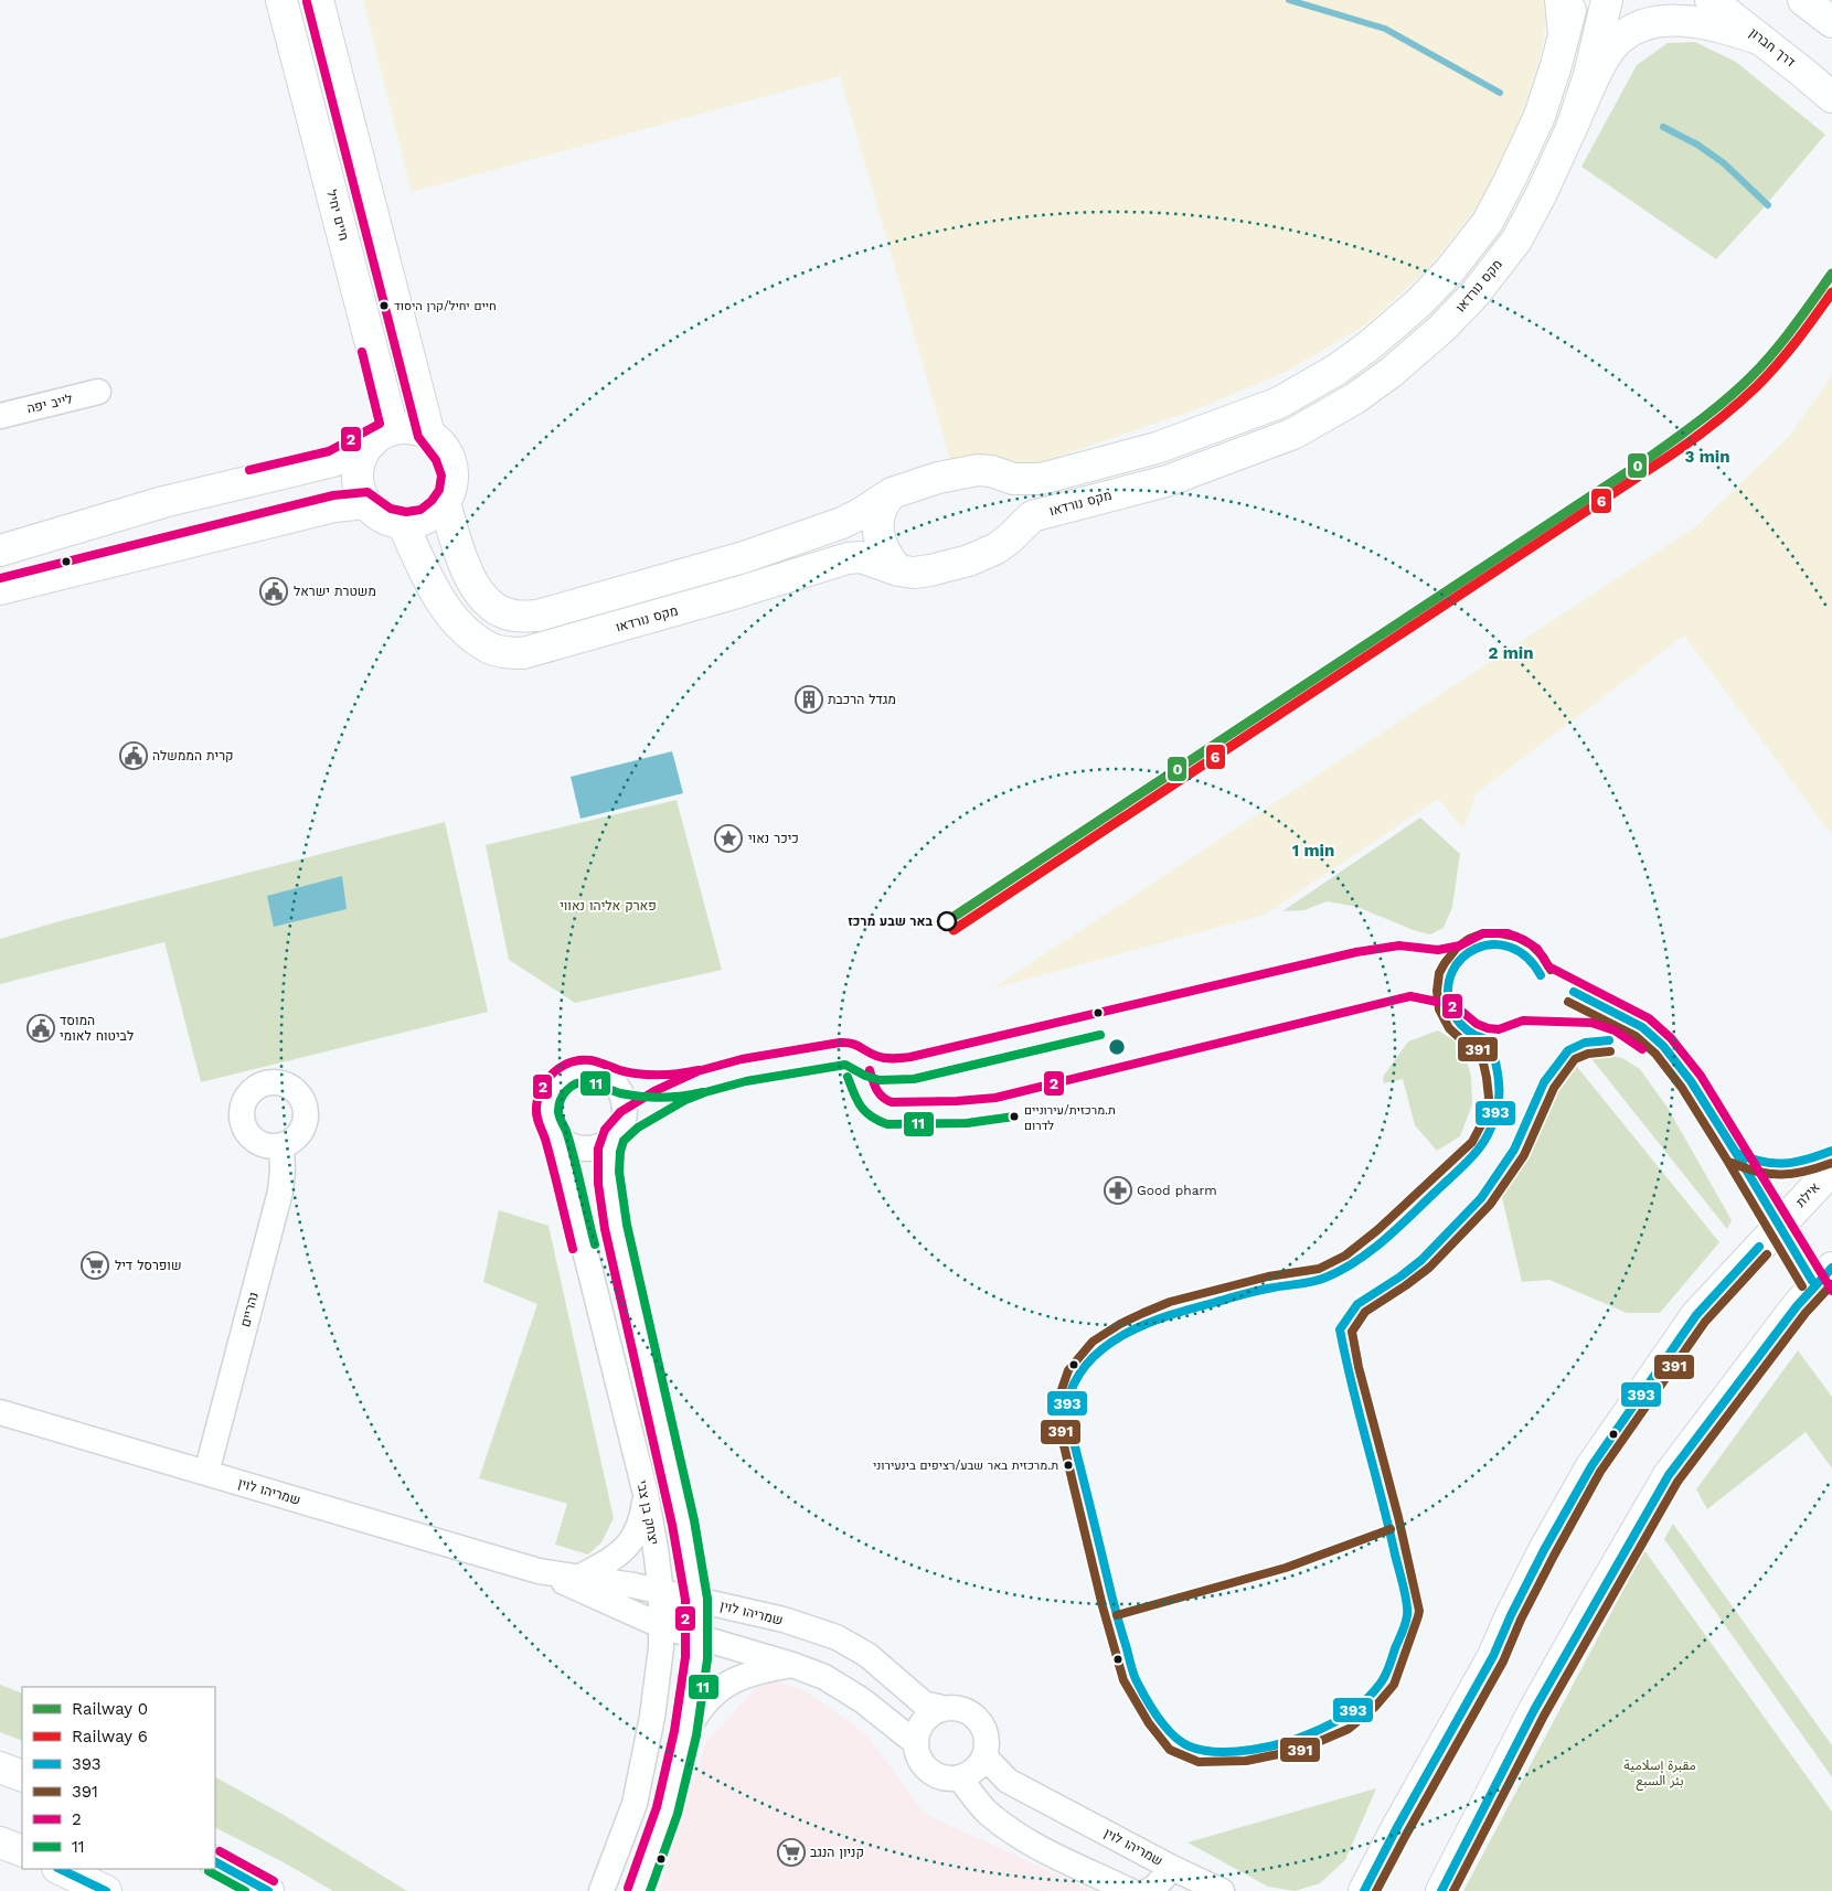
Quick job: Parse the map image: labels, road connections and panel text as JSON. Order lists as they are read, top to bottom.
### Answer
{
  "streets": {
    "main road": [
      "דרך חברון",
      "חיים יחיל",
      "מקס נורדאו",
      "אילת"
    ],
    "street": [
      "לייב יפה",
      "נהריים",
      "שמריהו לוין",
      "יצחק בן צבי"
    ]
  },
  "crossings": [
    ["חיים יחיל", "מקס נורדאו"],
    ["נהריים", "שמריהו לוין"],
    ["שמריהו לוין", "יצחק בן צבי"]
  ],
  "parks": ["פארק אליהו נאווי", "مقبرة إسلامية بئر السبع"],
  "places": {
    "other": [
      "חיים יחיל/קרן היסוד",
      "באר שבע מרכז",
      "ת.מרכזית/עירוניים לדרום",
      "ת.מרכזית באר שבע/רציפים בינעירוני"
    ],
    "public building": ["משטרת ישראל", "קרית הממשלה", "המוסד לביטוח לאומי"],
    "building": ["מגדל הרכבת"],
    "place": ["כיכר נאוי"],
    "pharmacy": ["Good pharm"],
    "supermarket": ["שופרסל דיל", "קניון הנגב"]
  },
  "lines": [
    "transit line 2",
    "rail line 0",
    "rail line 6",
    "transit line 391",
    "transit line 393",
    "transit line 11"
  ],
  "legend": [
    "Railway 0",
    "Railway 6",
    "393",
    "391",
    "2",
    "11"
  ],
  "rings": ["3 min", "2 min", "1 min"]
}
